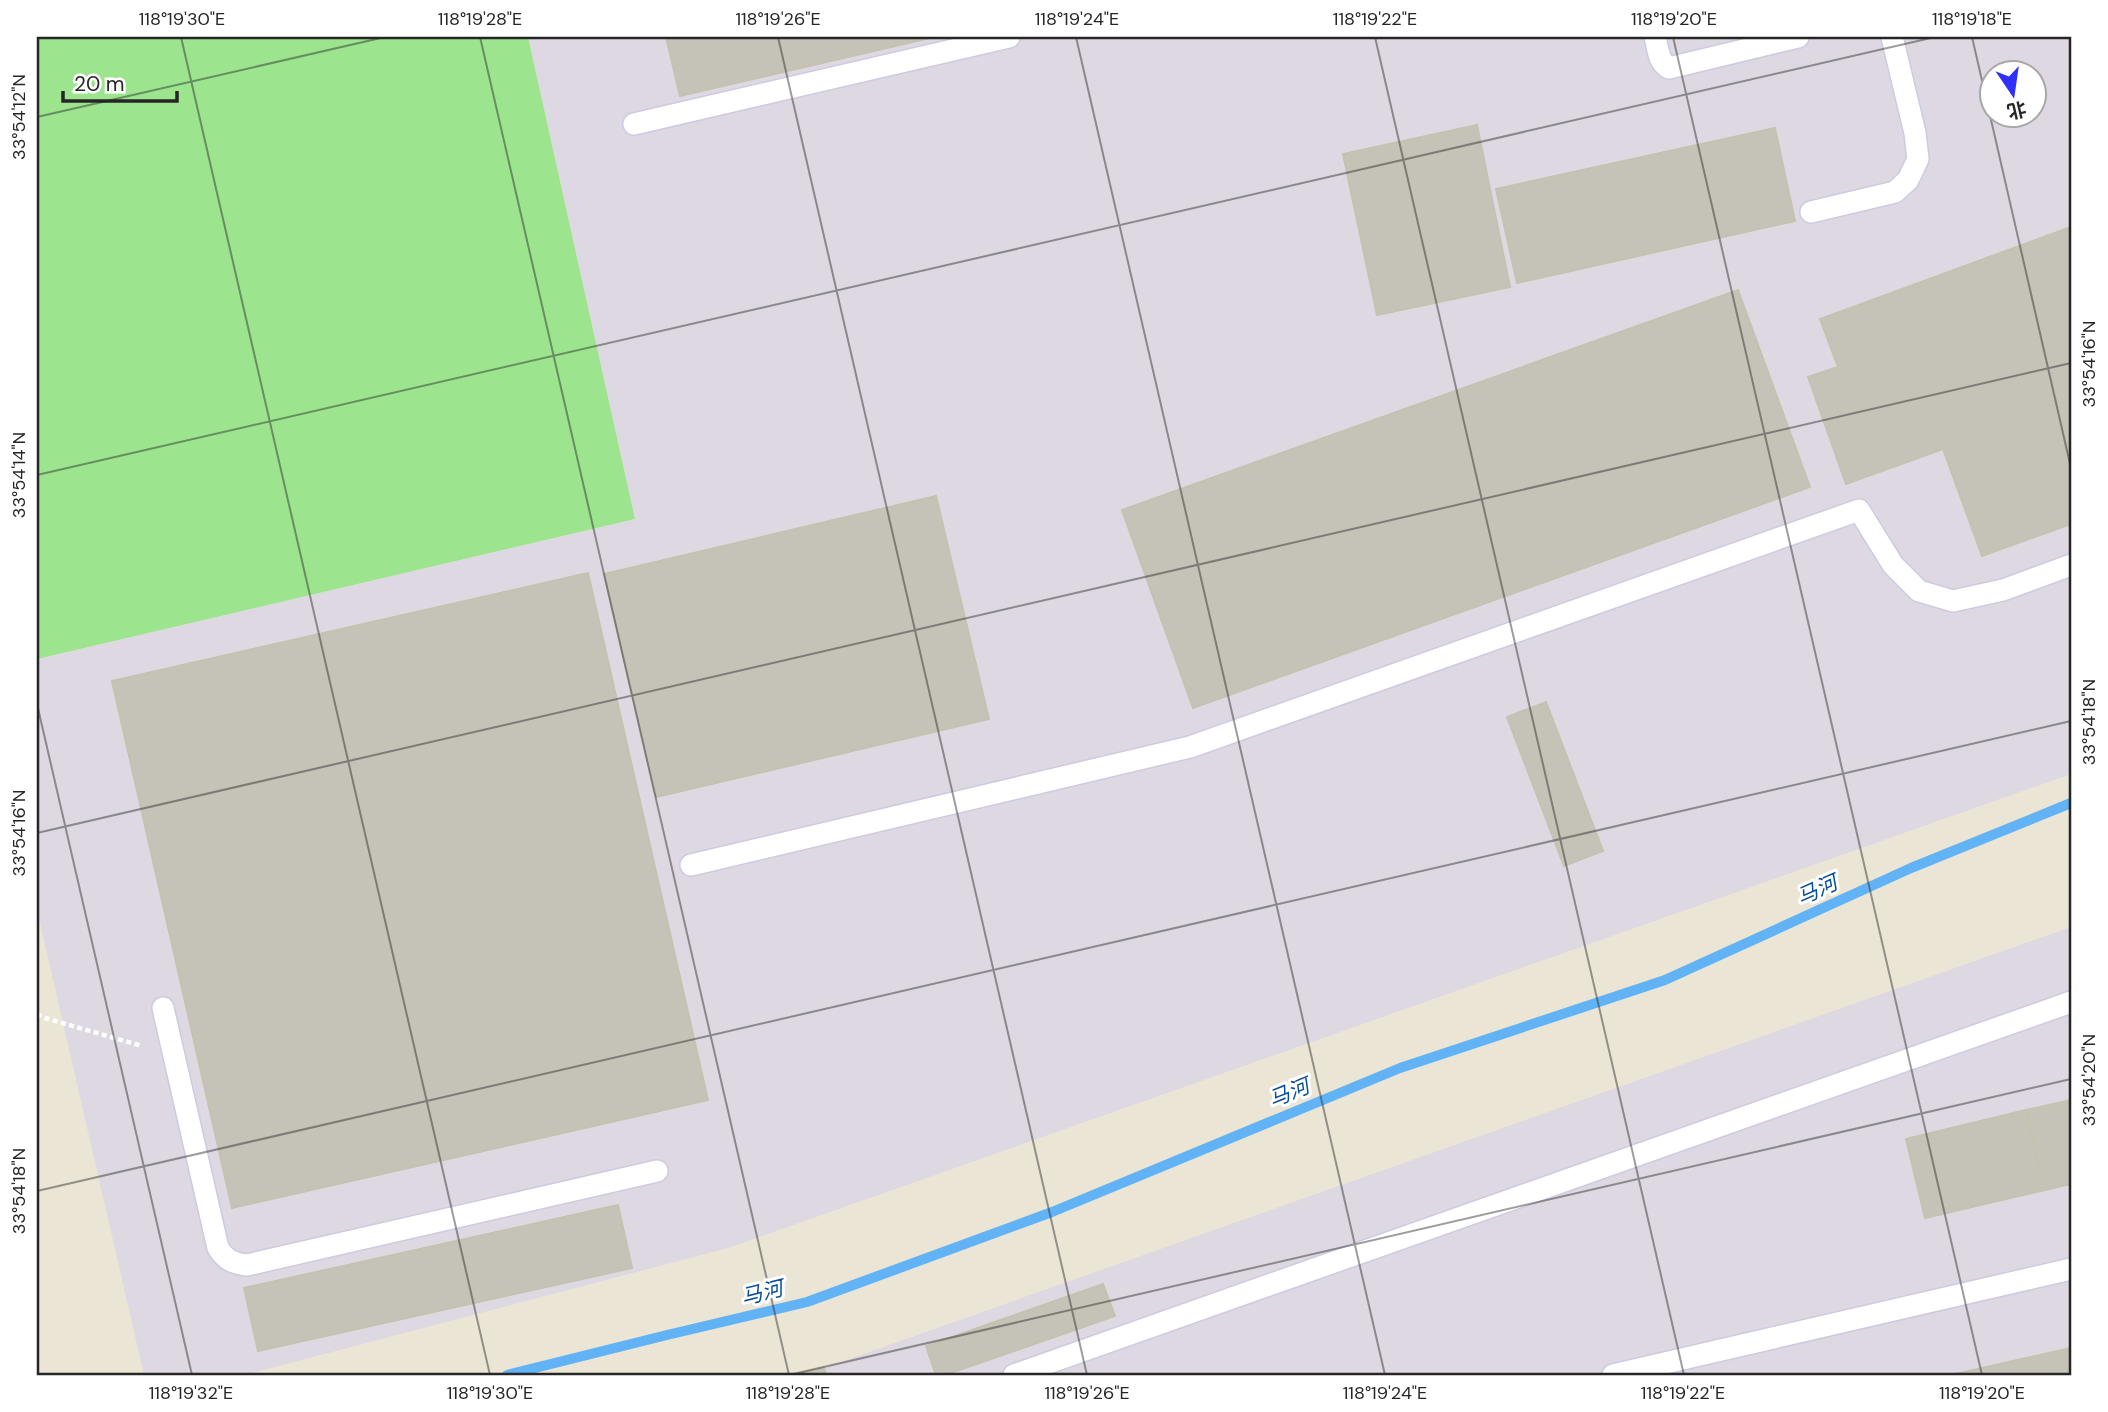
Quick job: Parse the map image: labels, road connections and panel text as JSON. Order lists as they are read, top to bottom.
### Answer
{
  "water": ["马河"],
  "scale_bar": "20 m",
  "north": "bottom",
  "coordinates": [
    "118°19'30\"E",
    "118°19'28\"E",
    "118°19'26\"E",
    "118°19'24\"E",
    "118°19'22\"E",
    "118°19'20\"E",
    "118°19'18\"E",
    "33°54'12\"N",
    "33°54'16\"N",
    "33°54'14\"N",
    "33°54'18\"N",
    "33°54'20\"N",
    "118°19'32\"E"
  ]
}
